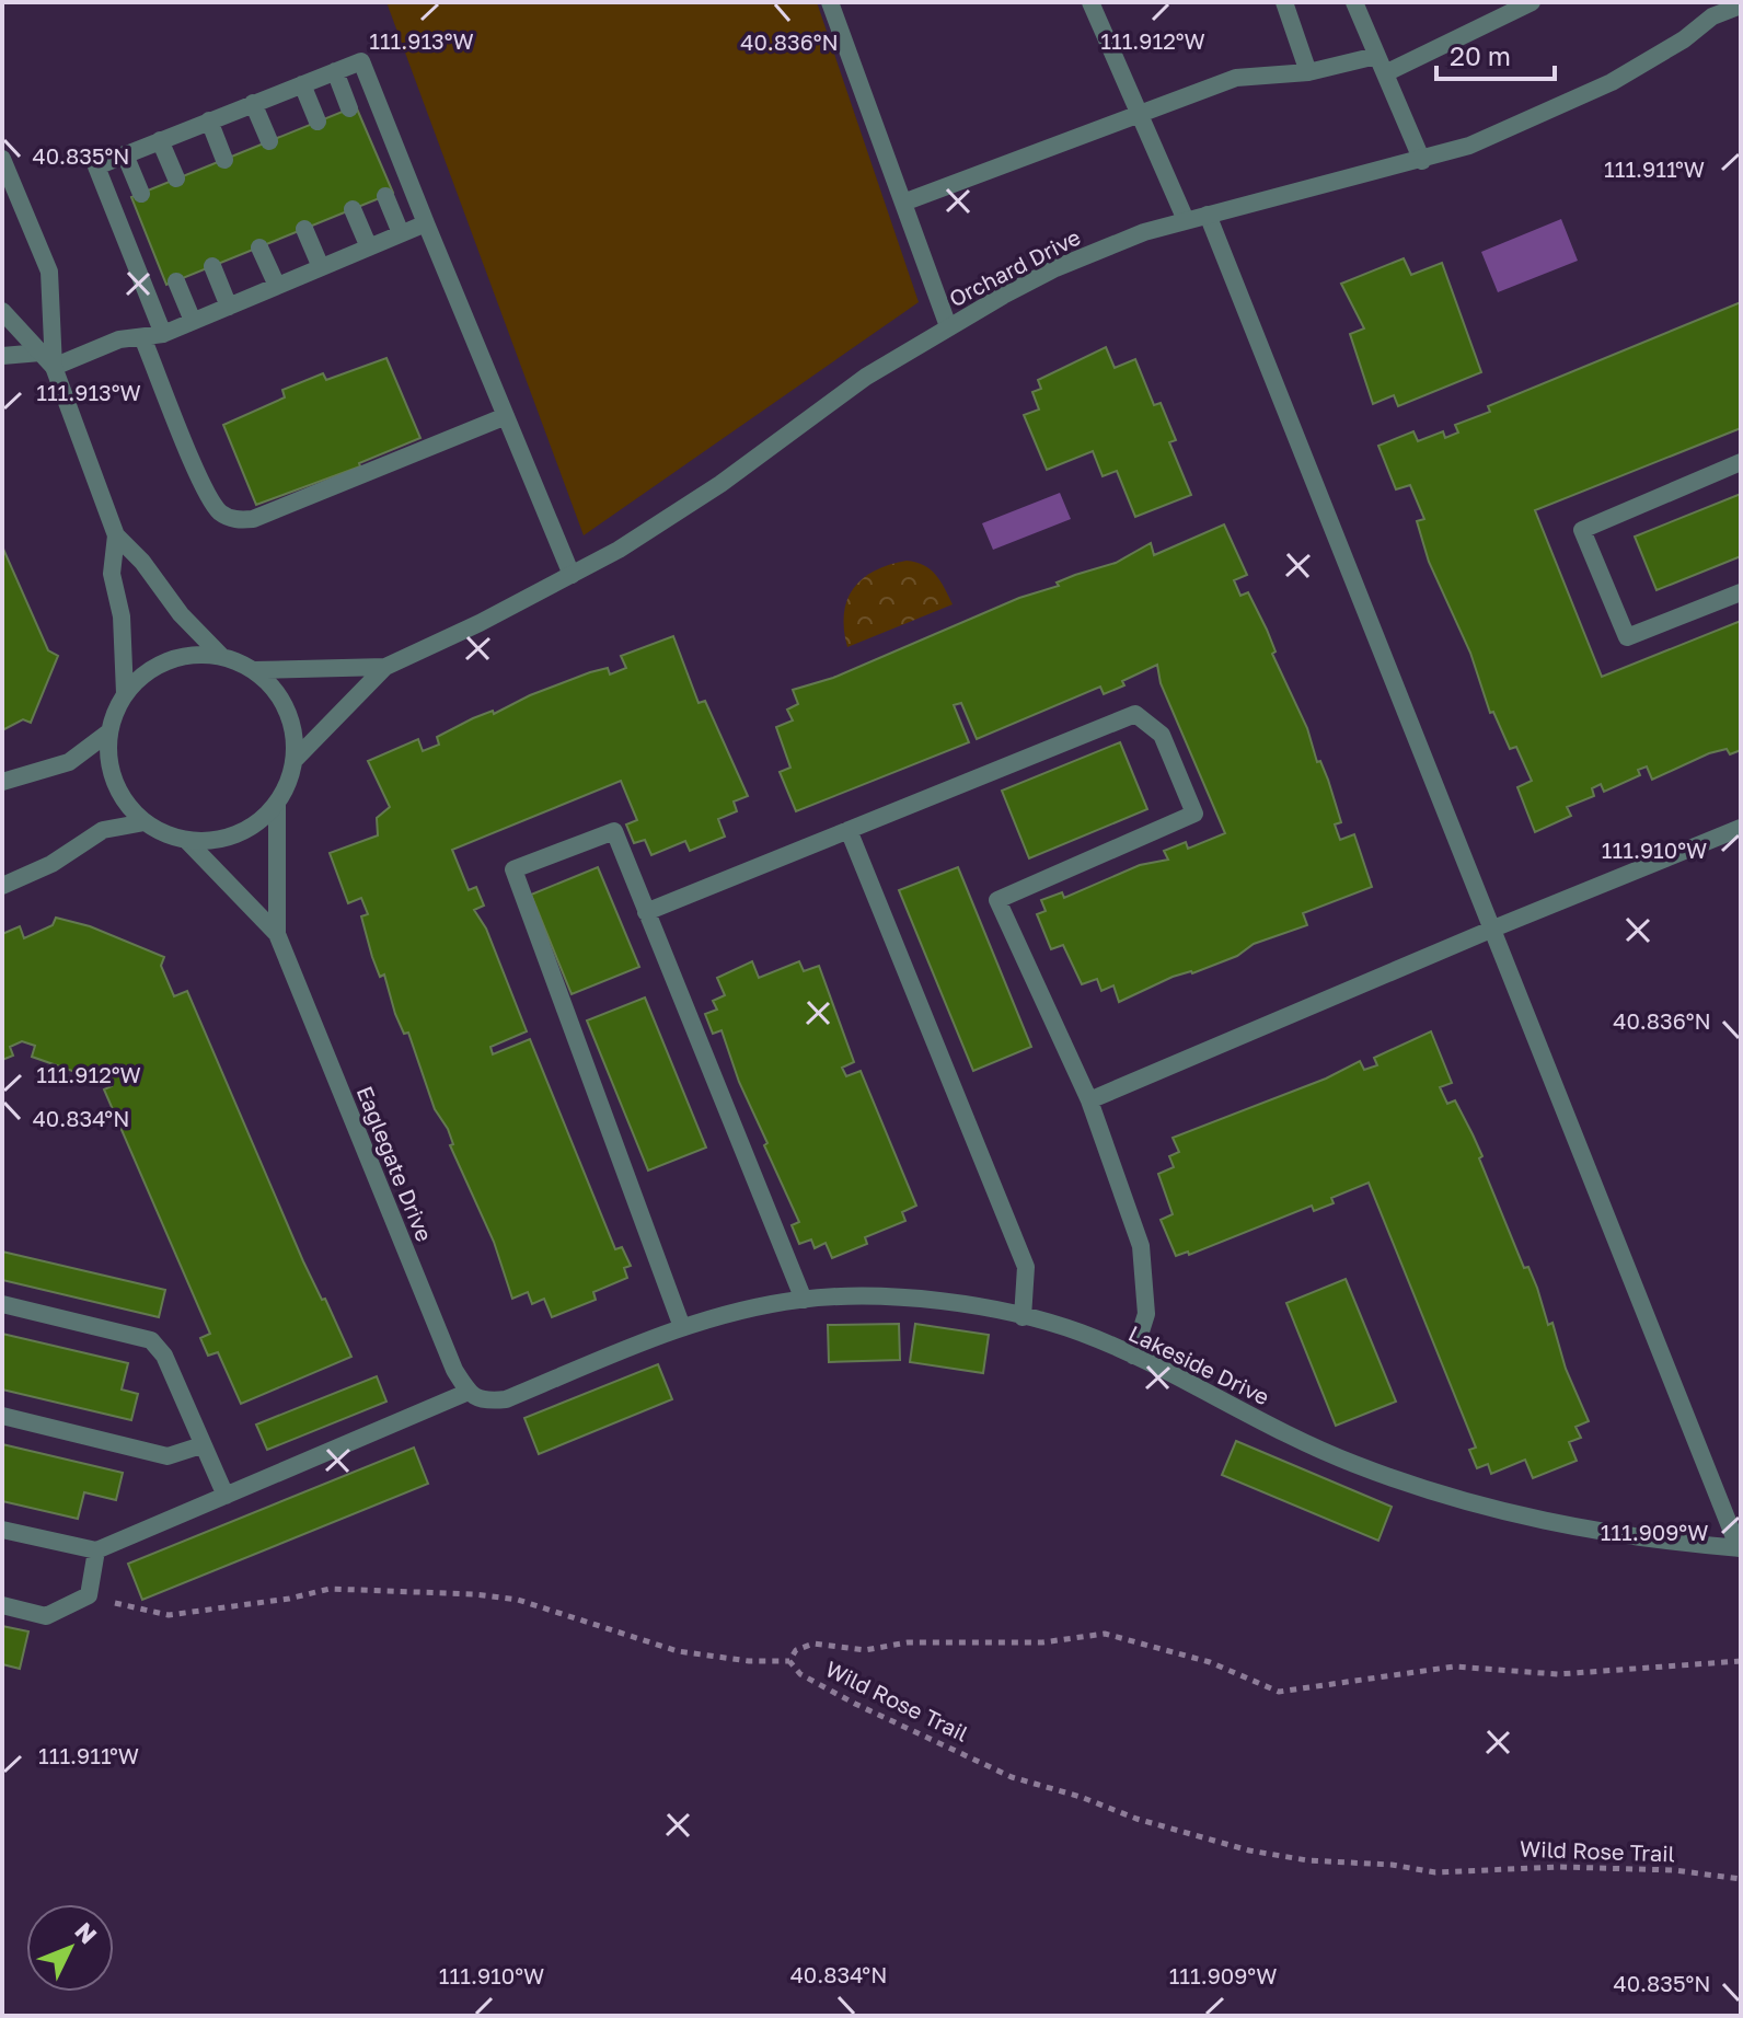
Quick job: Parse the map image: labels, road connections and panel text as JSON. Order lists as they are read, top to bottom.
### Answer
{
  "streets": {
    "street": ["Orchard Drive", "Eaglegate Drive", "Lakeside Drive"],
    "path": ["Wild Rose Trail"]
  },
  "crossings": [
    ["Orchard Drive", "Eaglegate Drive"],
    ["Eaglegate Drive", "Lakeside Drive"]
  ],
  "scale_bar": "20 m",
  "north": "top right",
  "coordinates": [
    "111.913°W",
    "111.912°W",
    "40.836°N",
    "40.835°N",
    "111.911°W",
    "111.910°W",
    "40.834°N",
    "111.909°W"
  ]
}
